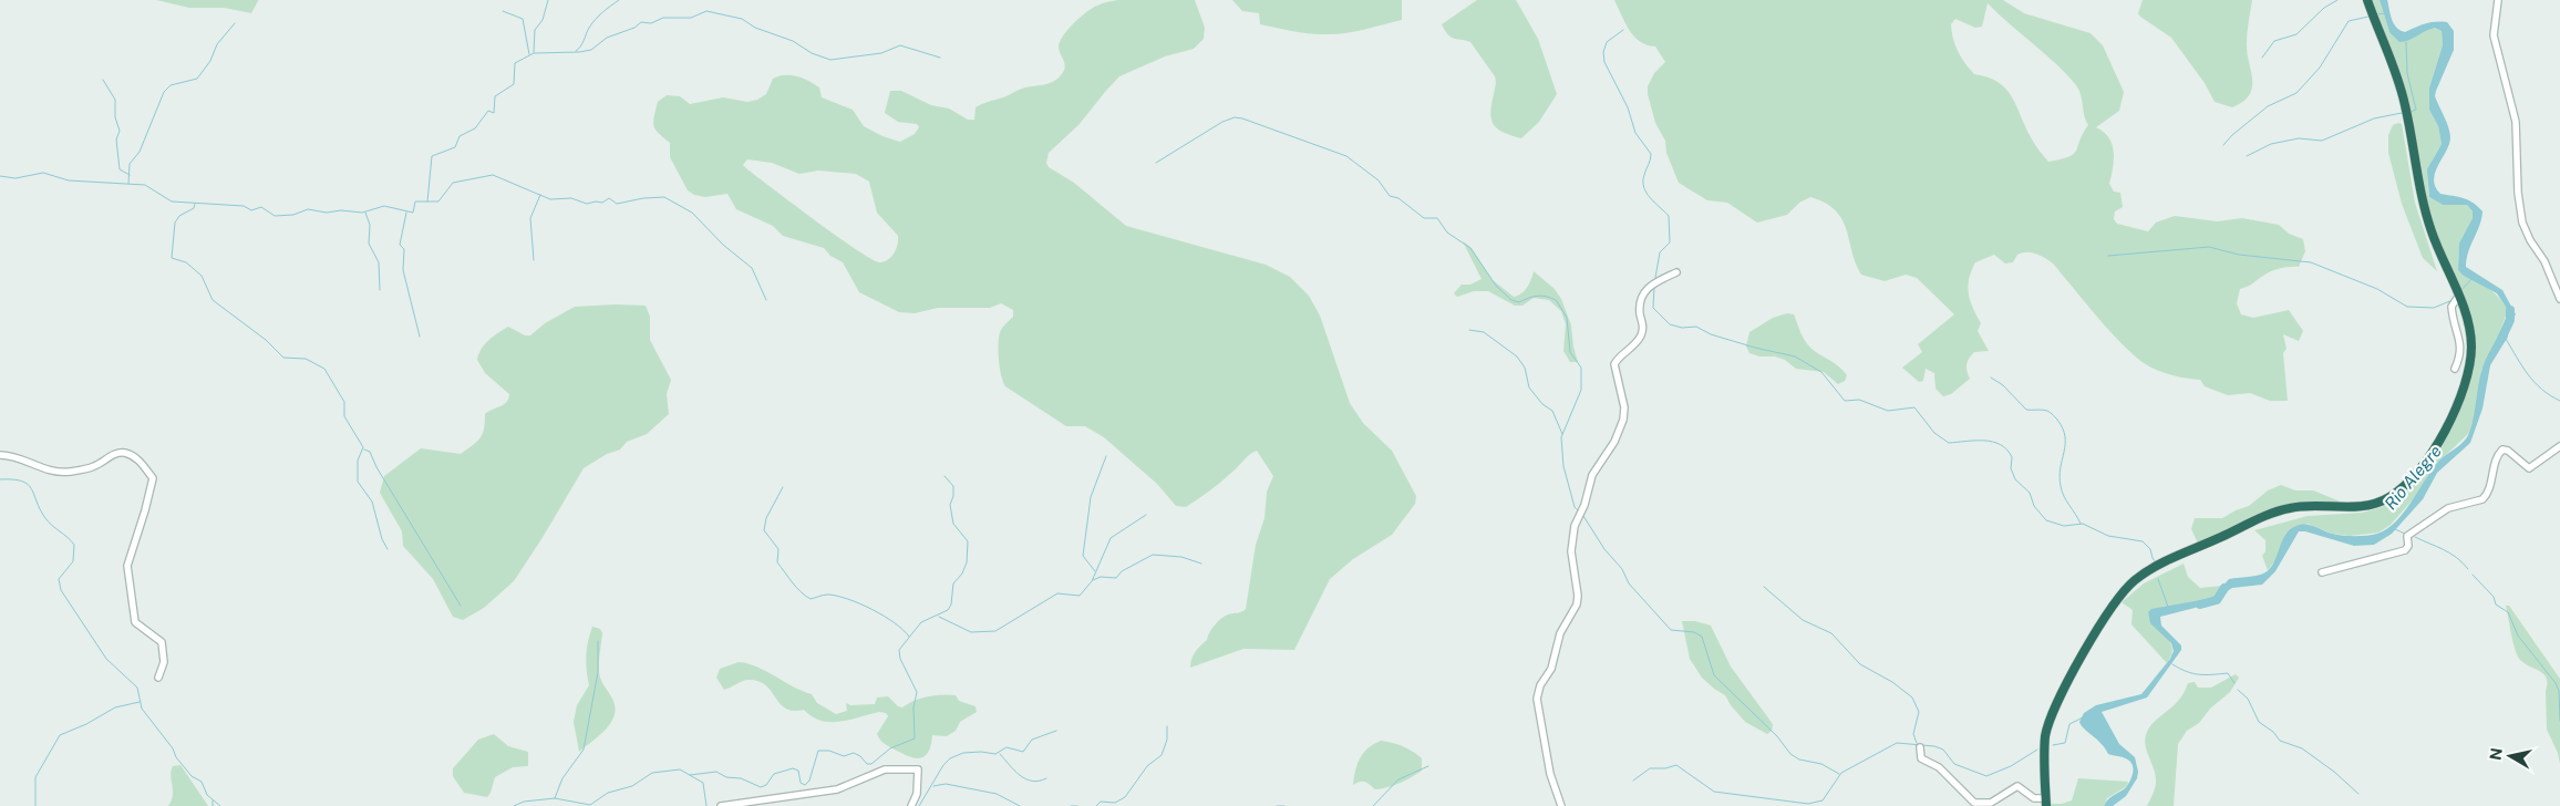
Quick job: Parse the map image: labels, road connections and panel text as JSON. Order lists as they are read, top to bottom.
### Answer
{
  "water": ["Rio Alegre"],
  "north": "left"
}
